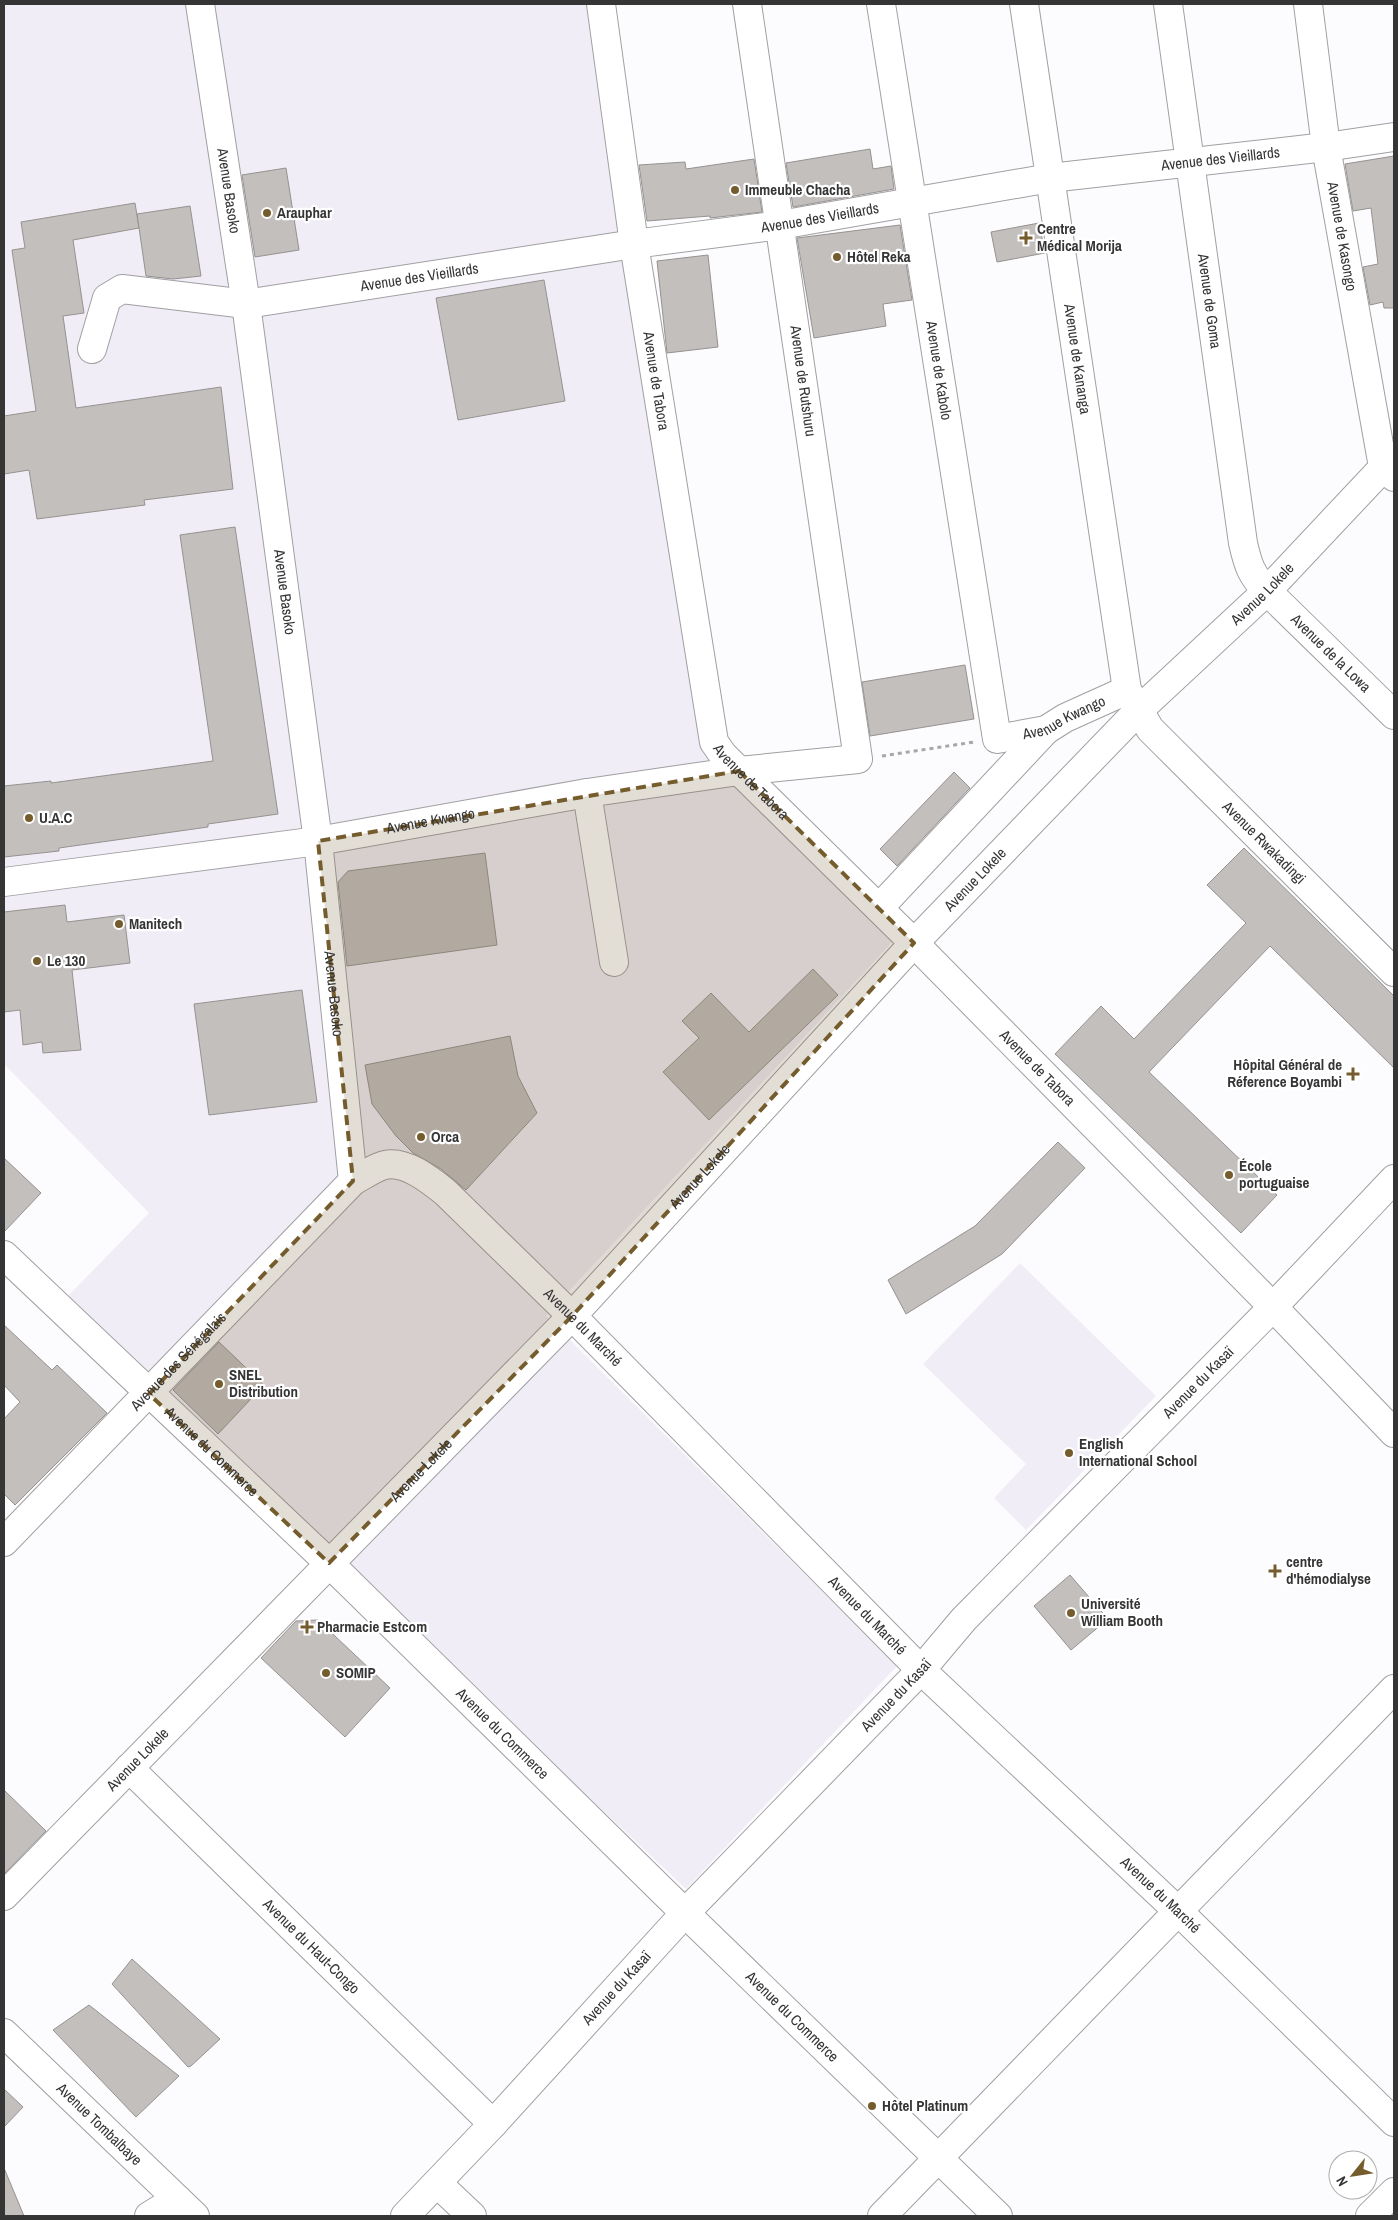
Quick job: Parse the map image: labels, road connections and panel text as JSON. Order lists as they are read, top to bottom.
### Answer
{
  "streets": {
    "street": [
      "Avenue des Vieillards",
      "Avenue Basoko",
      "Avenue de Kasongo",
      "Avenue de Goma",
      "Avenue de Kananga",
      "Avenue de Kabolo",
      "Avenue de Tabora",
      "Avenue de Rutshuru",
      "Avenue Lokele",
      "Avenue de la Lowa",
      "Avenue Kwango",
      "Avenue Rwakadingi",
      "Avenue du Marché",
      "Avenue des Sénégalais",
      "Avenue du Kasaï",
      "Avenue du Commerce",
      "Avenue du Haut-Congo",
      "Avenue Tombalbaye"
    ]
  },
  "crossings": [
    ["Avenue des Vieillards", "Avenue Basoko"],
    ["Avenue des Vieillards", "Avenue de Kasongo"],
    ["Avenue des Vieillards", "Avenue de Goma"],
    ["Avenue des Vieillards", "Avenue de Kananga"],
    ["Avenue des Vieillards", "Avenue de Kabolo"],
    ["Avenue des Vieillards", "Avenue de Tabora"],
    ["Avenue des Vieillards", "Avenue de Rutshuru"],
    ["Avenue Basoko", "Avenue Kwango"],
    ["Avenue Basoko", "Avenue du Marché"],
    ["Avenue Basoko", "Avenue des Sénégalais"],
    ["Avenue de Kasongo", "Avenue Lokele"],
    ["Avenue de Goma", "Avenue Lokele"],
    ["Avenue de Goma", "Avenue de la Lowa"],
    ["Avenue de Kananga", "Avenue Lokele"],
    ["Avenue de Kananga", "Avenue Kwango"],
    ["Avenue de Kananga", "Avenue Rwakadingi"],
    ["Avenue de Kabolo", "Avenue Kwango"],
    ["Avenue de Tabora", "Avenue Lokele"],
    ["Avenue de Tabora", "Avenue Kwango"],
    ["Avenue de Tabora", "Avenue du Kasaï"],
    ["Avenue de Rutshuru", "Avenue Kwango"],
    ["Avenue Lokele", "Avenue de la Lowa"],
    ["Avenue Lokele", "Avenue Kwango"],
    ["Avenue Lokele", "Avenue Rwakadingi"],
    ["Avenue Lokele", "Avenue du Marché"],
    ["Avenue Lokele", "Avenue du Commerce"],
    ["Avenue Lokele", "Avenue du Haut-Congo"],
    ["Avenue Kwango", "Avenue Rwakadingi"],
    ["Avenue du Marché", "Avenue des Sénégalais"],
    ["Avenue du Marché", "Avenue du Kasaï"],
    ["Avenue des Sénégalais", "Avenue du Commerce"],
    ["Avenue du Kasaï", "Avenue du Commerce"],
    ["Avenue du Kasaï", "Avenue du Haut-Congo"]
  ],
  "places": {
    "other": [
      "Immeuble Chacha",
      "Arauphar",
      "Hôtel Reka",
      "U.A.C",
      "Manitech",
      "Le 130",
      "Orca",
      "École portuguaise",
      "SNEL Distribution",
      "English International School",
      "Université William Booth",
      "SOMIP",
      "Hôtel Platinum"
    ],
    "health": [
      "Centre Médical Morija",
      "Hôpital Général de Réference Boyambi",
      "centre d'hémodialyse",
      "Pharmacie Estcom"
    ]
  },
  "north": "bottom left"
}
